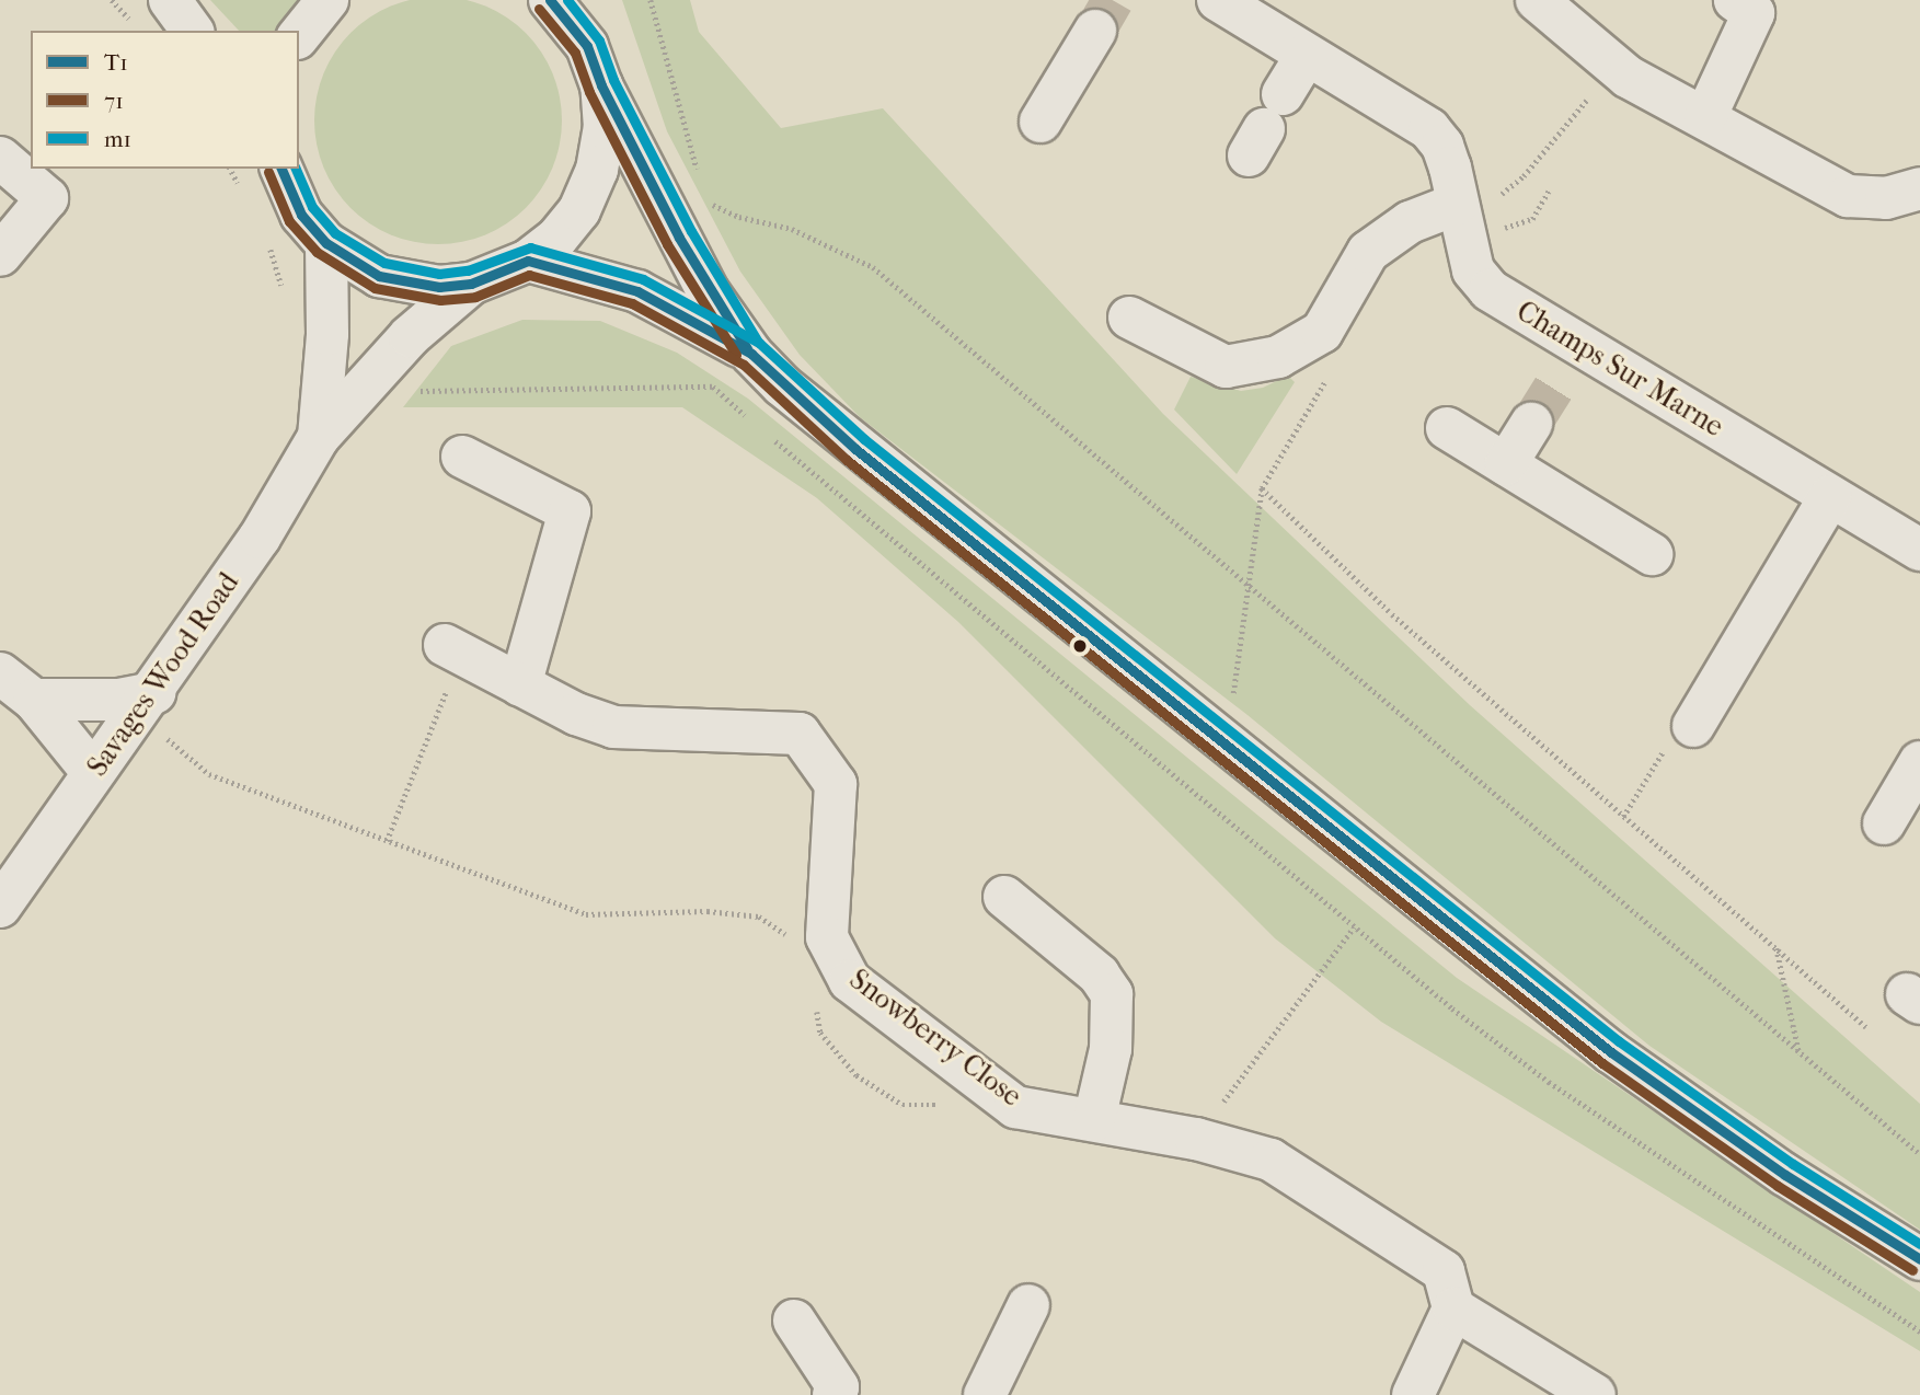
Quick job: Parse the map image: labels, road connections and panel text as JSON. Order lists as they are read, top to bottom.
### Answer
{
  "streets": {
    "street": ["Champs Sur Marne", "Savages Wood Road", "Snowberry Close"]
  },
  "lines": ["transit line T1", "transit line m1", "transit line 71"],
  "legend": ["T1", "71", "m1"]
}
